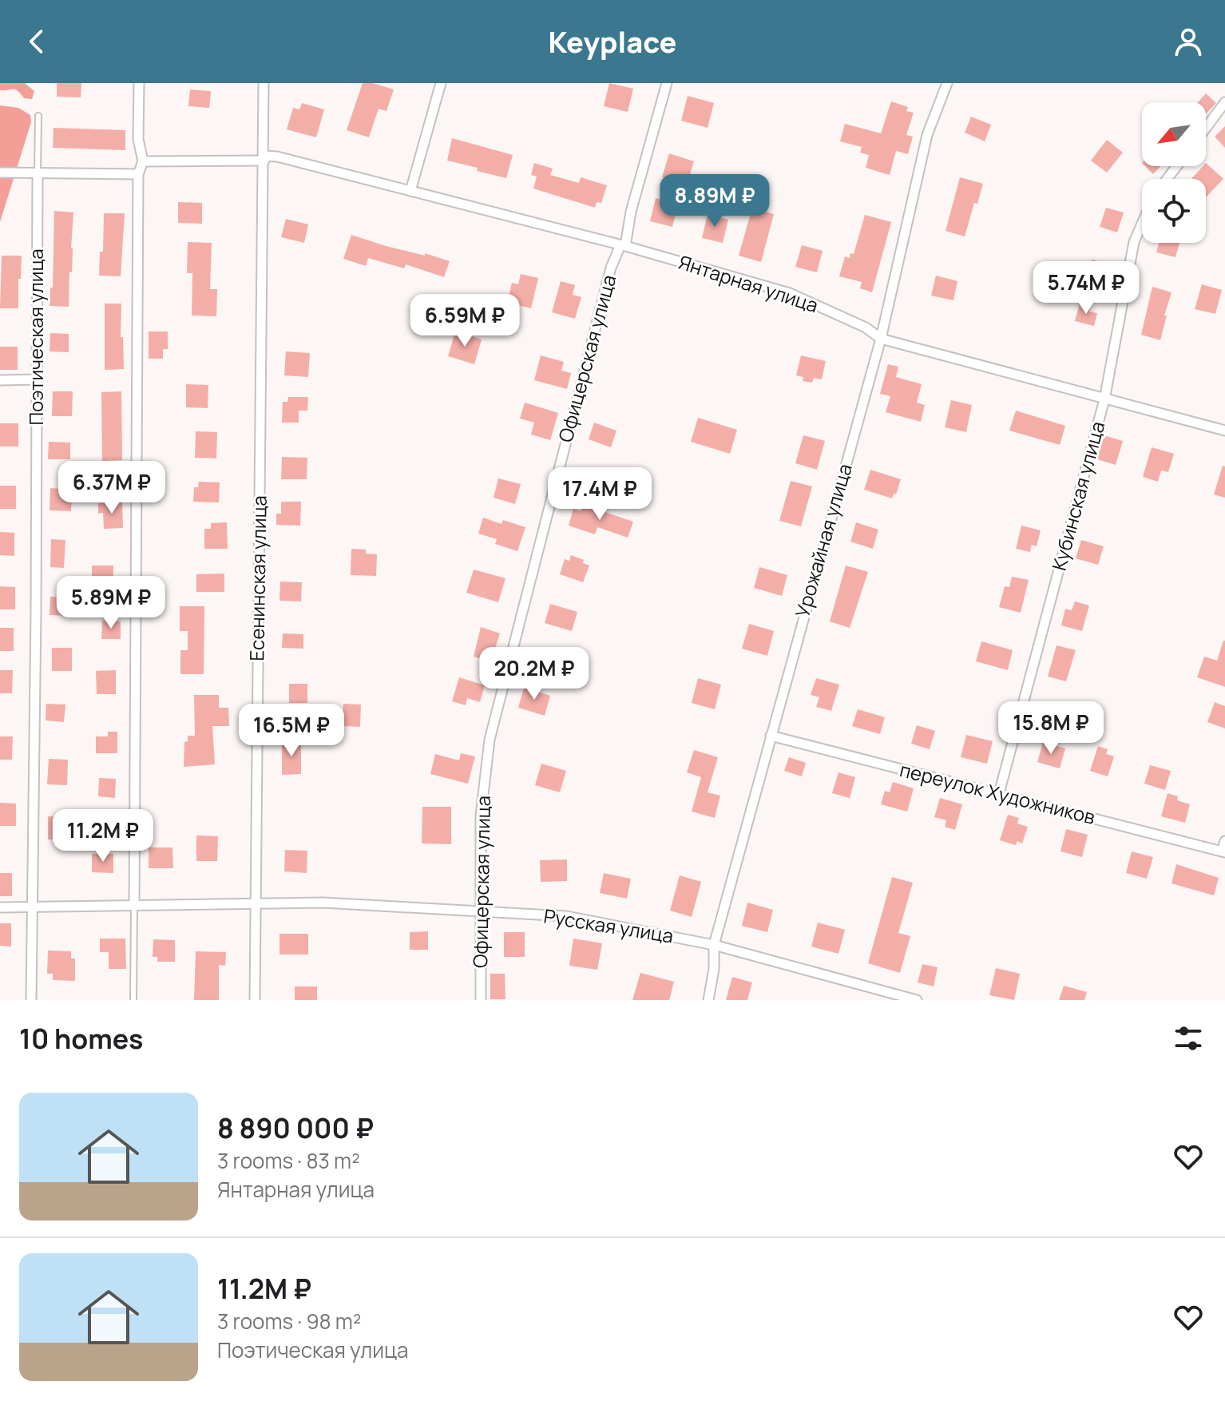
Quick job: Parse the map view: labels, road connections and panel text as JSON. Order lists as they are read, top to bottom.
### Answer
{
  "streets": {
    "street": [
      "Янтарная улица",
      "Поэтическая улица",
      "Офицерская улица",
      "Кубинская улица",
      "Урожайная улица",
      "Есенинская улица",
      "переулок Художников",
      "Русская улица"
    ]
  },
  "crossings": [
    ["Янтарная улица", "Офицерская улица"],
    ["Янтарная улица", "Кубинская улица"],
    ["Янтарная улица", "Урожайная улица"],
    ["Янтарная улица", "Есенинская улица"],
    ["Поэтическая улица", "Русская улица"],
    ["Офицерская улица", "Русская улица"],
    ["Кубинская улица", "переулок Художников"],
    ["Урожайная улица", "переулок Художников"],
    ["Урожайная улица", "Русская улица"],
    ["Есенинская улица", "Русская улица"]
  ],
  "north": "bottom left",
  "page": {
    "header": "Keyplace",
    "price": [
      "8.89M ₽",
      "5.74M ₽",
      "6.59M ₽",
      "6.37M ₽",
      "17.4M ₽",
      "5.89M ₽",
      "20.2M ₽",
      "15.8M ₽",
      "16.5M ₽",
      "11.2M ₽"
    ],
    "heading": "10 homes",
    "list": [
      {
        "name": "8 890 000 ₽",
        "note": "3 rooms · 83 m² · Янтарная улица"
      },
      {
        "name": "11.2M ₽",
        "note": "3 rooms · 98 m² · Поэтическая улица"
      }
    ]
  }
}
